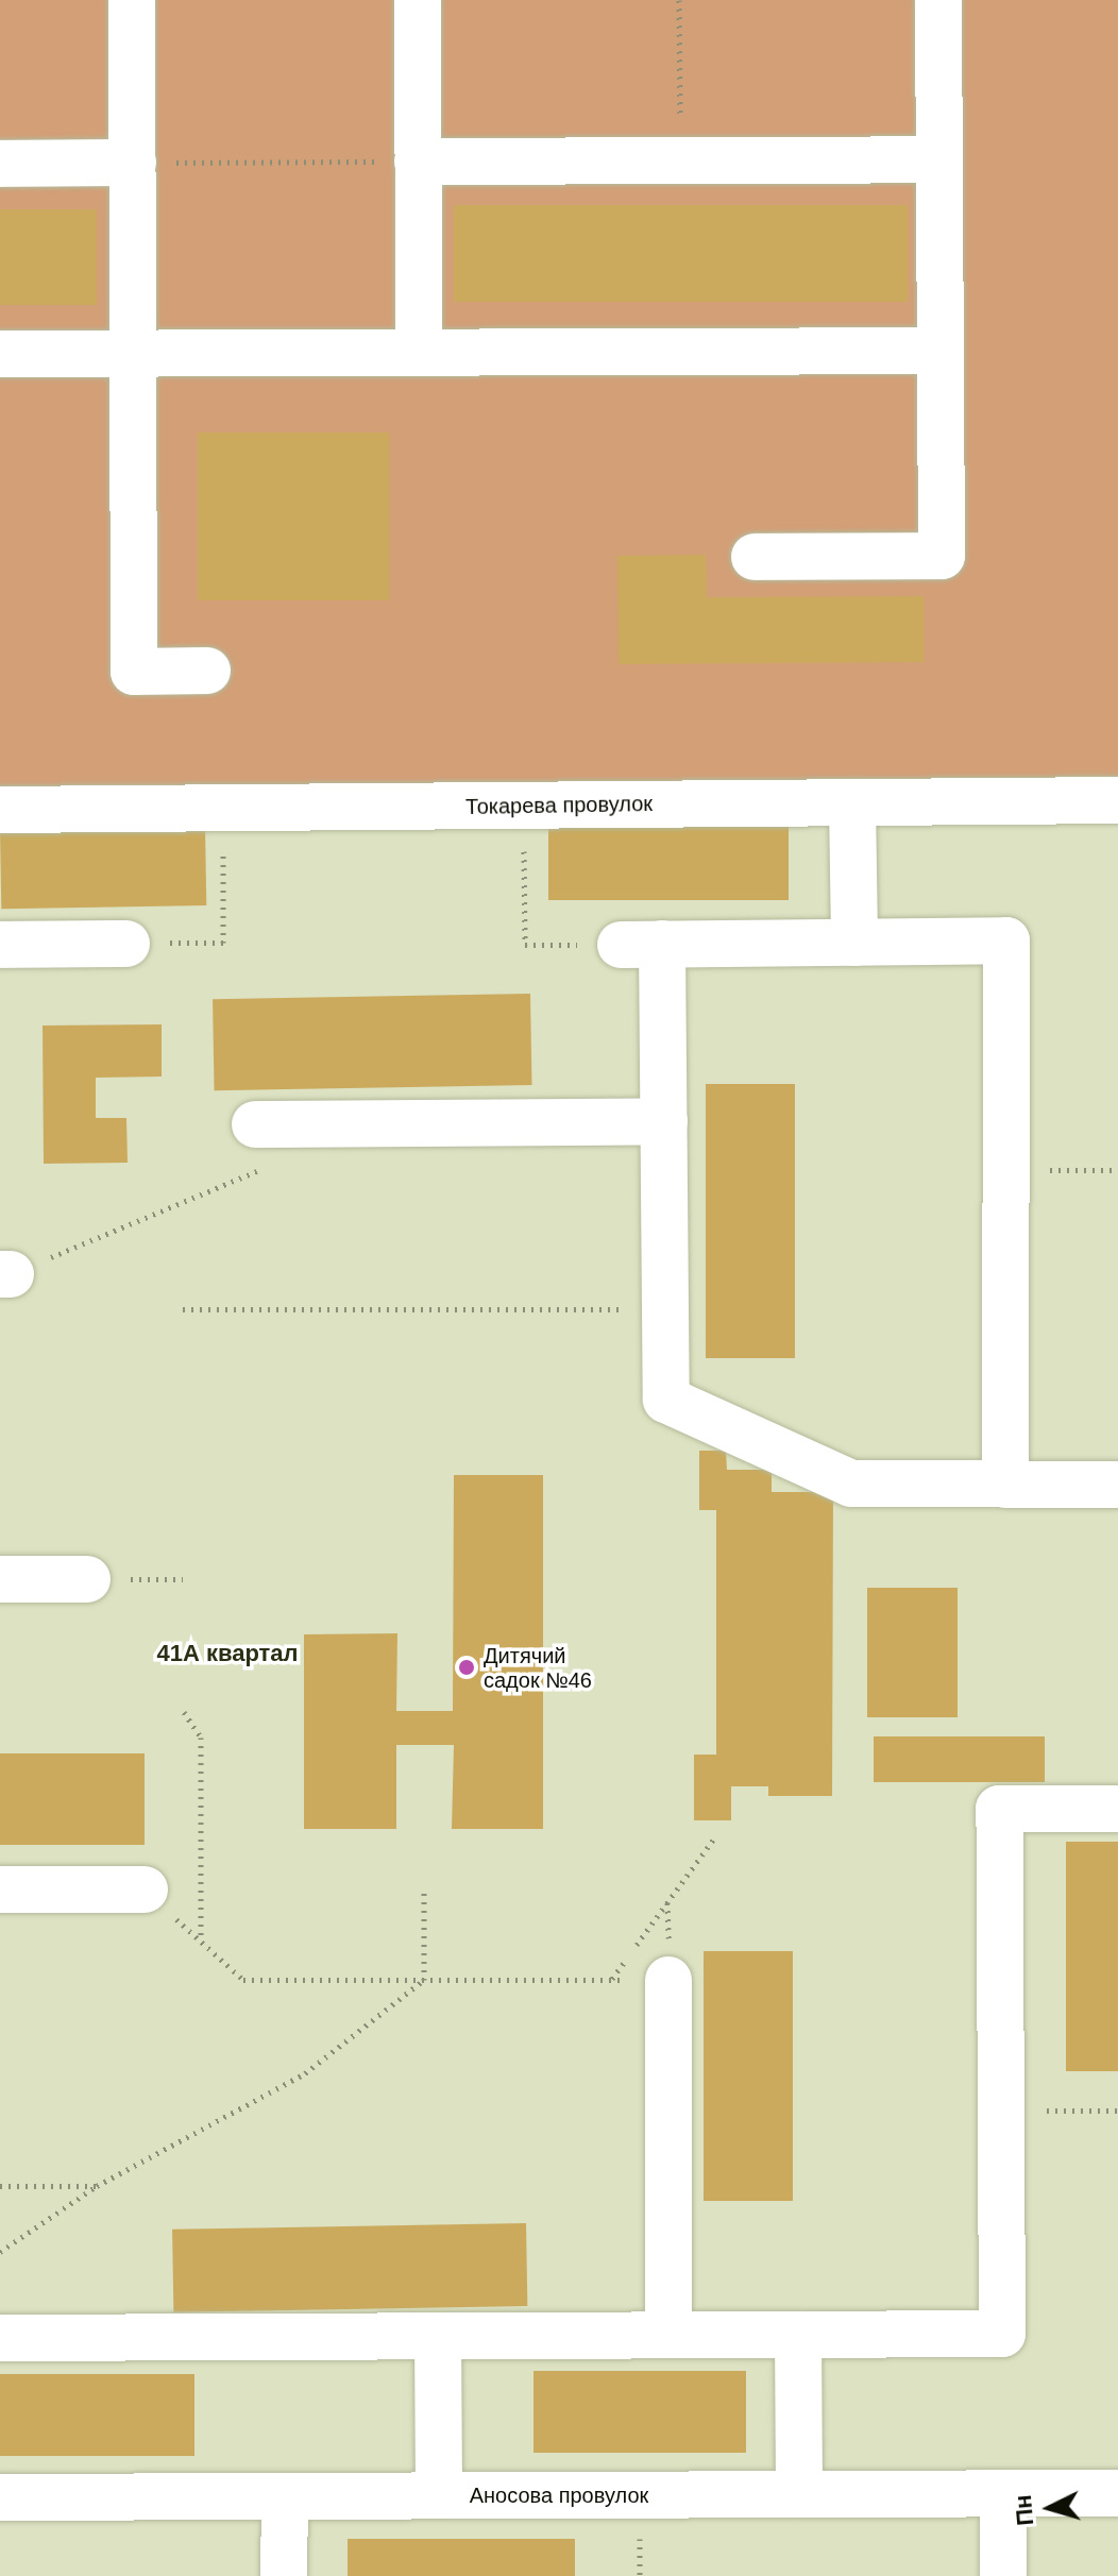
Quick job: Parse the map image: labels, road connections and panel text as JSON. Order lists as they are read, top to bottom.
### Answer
{
  "streets": {
    "street": ["Токарева провулок", "Аносова провулок"]
  },
  "districts": ["41А квартал"],
  "places": ["Дитячий садок №46"],
  "north": "left"
}
